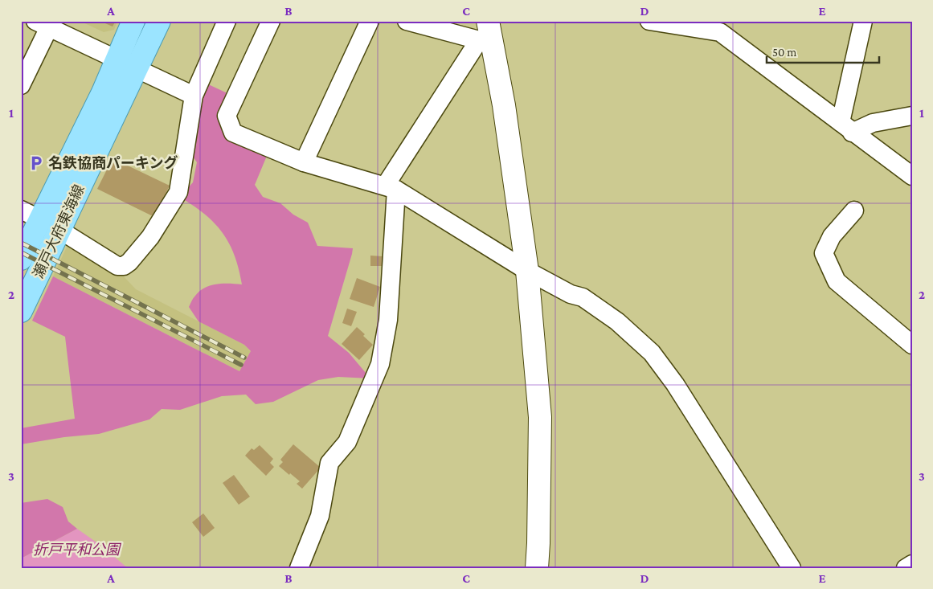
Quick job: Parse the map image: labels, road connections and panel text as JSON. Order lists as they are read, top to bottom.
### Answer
{
  "streets": {
    "main road": ["瀬戸大府東海線"]
  },
  "parks": ["折戸平和公園"],
  "places": {
    "parking": ["名鉄協商パーキング"]
  },
  "scale_bar": "50 m",
  "grid": {
    "columns": [
      "A",
      "B",
      "C",
      "D",
      "E"
    ],
    "rows": ["1", "2", "3"]
  }
}
